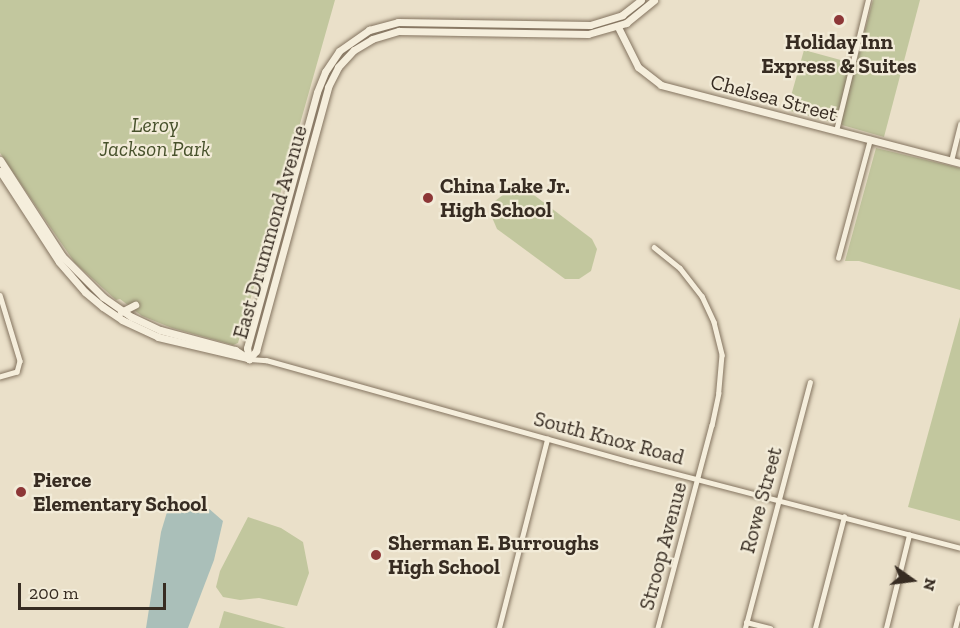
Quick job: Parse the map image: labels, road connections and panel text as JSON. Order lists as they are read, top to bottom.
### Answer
{
  "streets": {
    "street": [
      "Chelsea Street",
      "East Drummond Avenue",
      "South Knox Road",
      "Rowe Street",
      "Stroop Avenue"
    ]
  },
  "crossings": [
    ["Chelsea Street", "East Drummond Avenue"],
    ["East Drummond Avenue", "South Knox Road"],
    ["South Knox Road", "Rowe Street"],
    ["South Knox Road", "Stroop Avenue"]
  ],
  "parks": ["Leroy Jackson Park"],
  "places": [
    "Holiday Inn Express & Suites",
    "China Lake Jr. High School",
    "Pierce Elementary School",
    "Sherman E. Burroughs High School"
  ],
  "scale_bar": "200 m",
  "north": "right"
}
